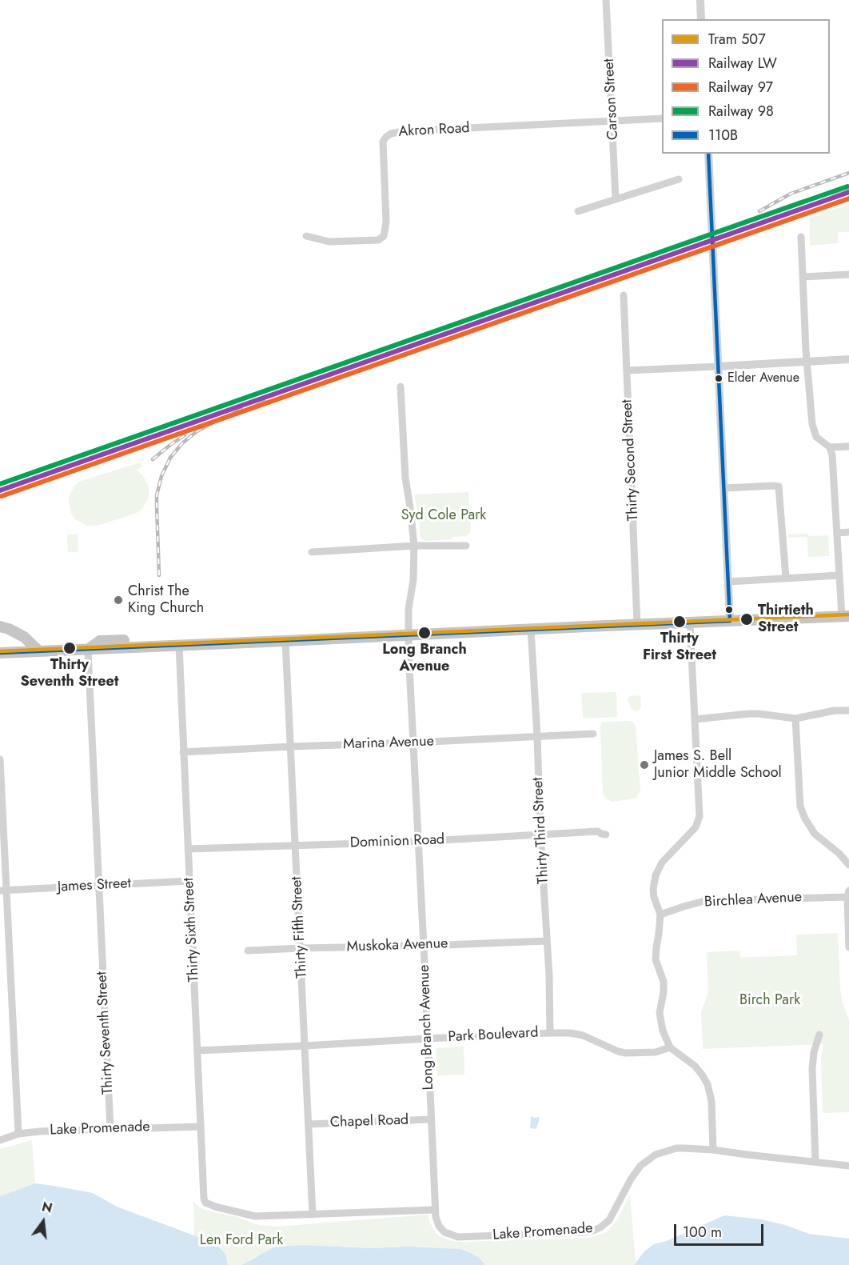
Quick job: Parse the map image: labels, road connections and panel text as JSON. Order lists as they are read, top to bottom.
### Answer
{
  "streets": {
    "street": [
      "Carson Street",
      "Akron Road",
      "Thirty Second Street",
      "Marina Avenue",
      "Thirty Third Street",
      "Dominion Road",
      "James Street",
      "Birchlea Avenue",
      "Thirty Fifth Street",
      "Thirty Sixth Street",
      "Muskoka Avenue",
      "Long Branch Avenue",
      "Thirty Seventh Street",
      "Park Boulevard",
      "Chapel Road",
      "Lake Promenade"
    ]
  },
  "crossings": [
    ["Carson Street", "Akron Road"],
    ["Marina Avenue", "Thirty Third Street"],
    ["Marina Avenue", "Thirty Fifth Street"],
    ["Marina Avenue", "Thirty Sixth Street"],
    ["Marina Avenue", "Long Branch Avenue"],
    ["Thirty Third Street", "Dominion Road"],
    ["Thirty Third Street", "Muskoka Avenue"],
    ["Thirty Third Street", "Park Boulevard"],
    ["Dominion Road", "Thirty Fifth Street"],
    ["Dominion Road", "Thirty Sixth Street"],
    ["Dominion Road", "Long Branch Avenue"],
    ["James Street", "Thirty Sixth Street"],
    ["James Street", "Thirty Seventh Street"],
    ["Thirty Fifth Street", "Thirty Sixth Street"],
    ["Thirty Fifth Street", "Muskoka Avenue"],
    ["Thirty Fifth Street", "Park Boulevard"],
    ["Thirty Fifth Street", "Chapel Road"],
    ["Thirty Sixth Street", "Park Boulevard"],
    ["Thirty Sixth Street", "Lake Promenade"],
    ["Muskoka Avenue", "Long Branch Avenue"],
    ["Long Branch Avenue", "Park Boulevard"],
    ["Long Branch Avenue", "Chapel Road"],
    ["Long Branch Avenue", "Lake Promenade"],
    ["Thirty Seventh Street", "Lake Promenade"]
  ],
  "parks": ["Syd Cole Park", "Birch Park", "Len Ford Park"],
  "places": [
    "Elder Avenue",
    "Christ The King Church",
    "Thirtieth Street",
    "Thirty First Street",
    "Long Branch Avenue",
    "Thirty Seventh Street",
    "James S. Bell Junior Middle School"
  ],
  "lines": [
    "transit line 110B",
    "rail line 98",
    "rail line LW",
    "rail line 97",
    "tram line 507"
  ],
  "legend": [
    "Tram 507",
    "Railway LW",
    "Railway 97",
    "Railway 98",
    "110B"
  ],
  "scale_bar": "100 m",
  "north": "top"
}
